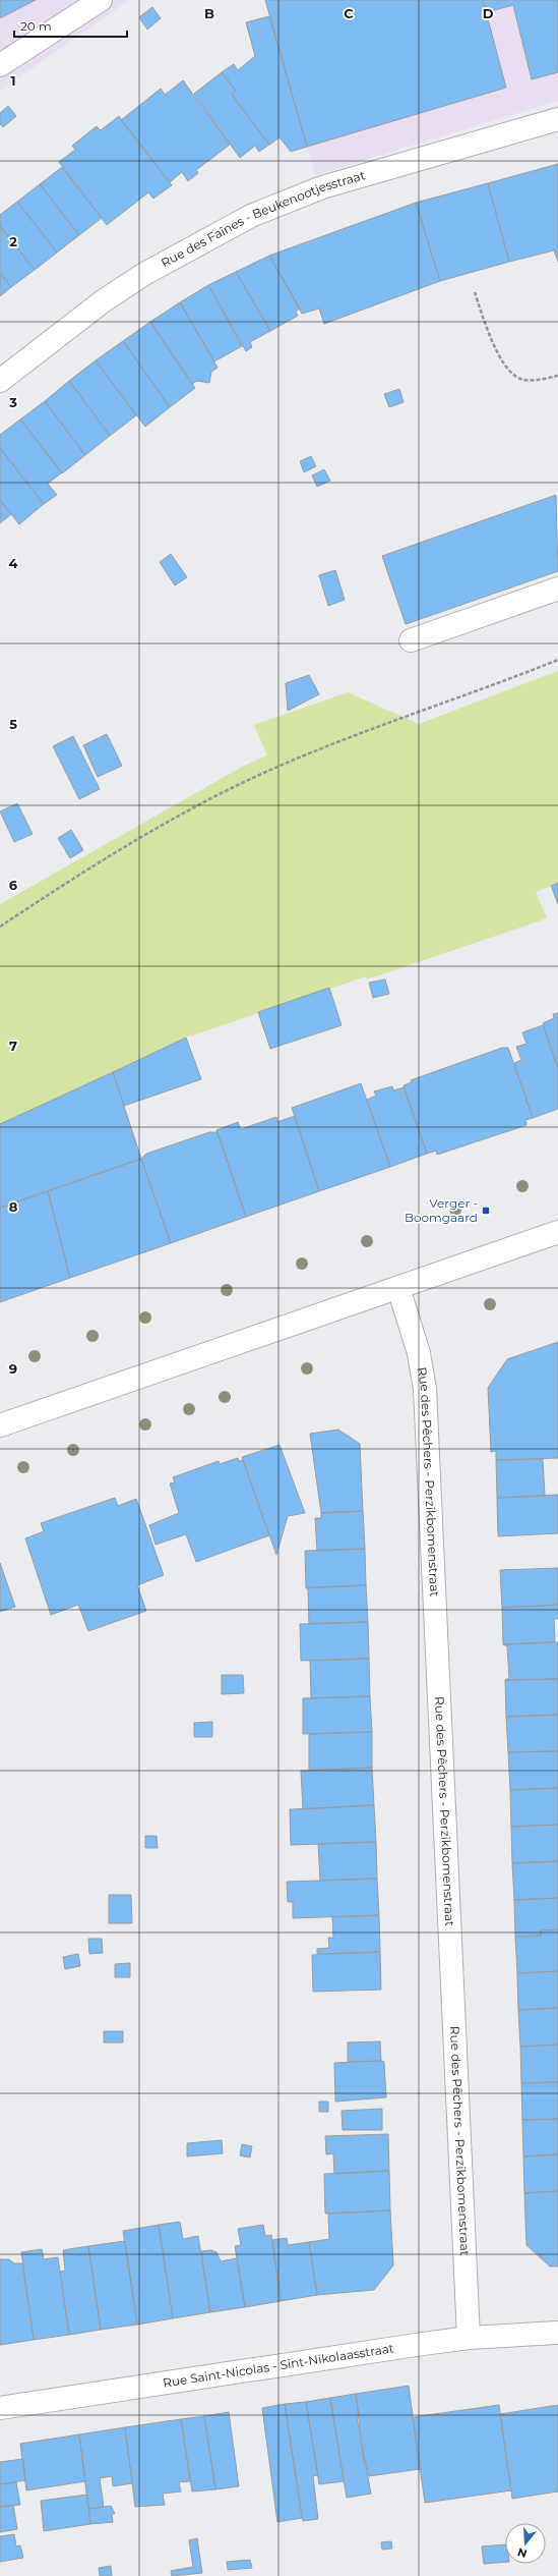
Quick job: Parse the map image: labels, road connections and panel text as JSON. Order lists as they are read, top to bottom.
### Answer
{
  "streets": {
    "street": ["Rue des Faînes - Beukenootjesstraat", "Rue des Pêchers - Perzikbomenstraat", "Rue Saint-Nicolas - Sint-Nikolaasstraat"]
  },
  "crossings": [
    ["Rue des Pêchers - Perzikbomenstraat", "Rue Saint-Nicolas - Sint-Nikolaasstraat"]
  ],
  "places": {
    "transit": ["Verger - Boomgaard"]
  },
  "scale_bar": "20 m",
  "north": "bottom",
  "grid": {
    "columns": ["B", "C", "D"],
    "rows": [
      "1",
      "2",
      "3",
      "4",
      "5",
      "6",
      "7",
      "8",
      "9"
    ]
  }
}
